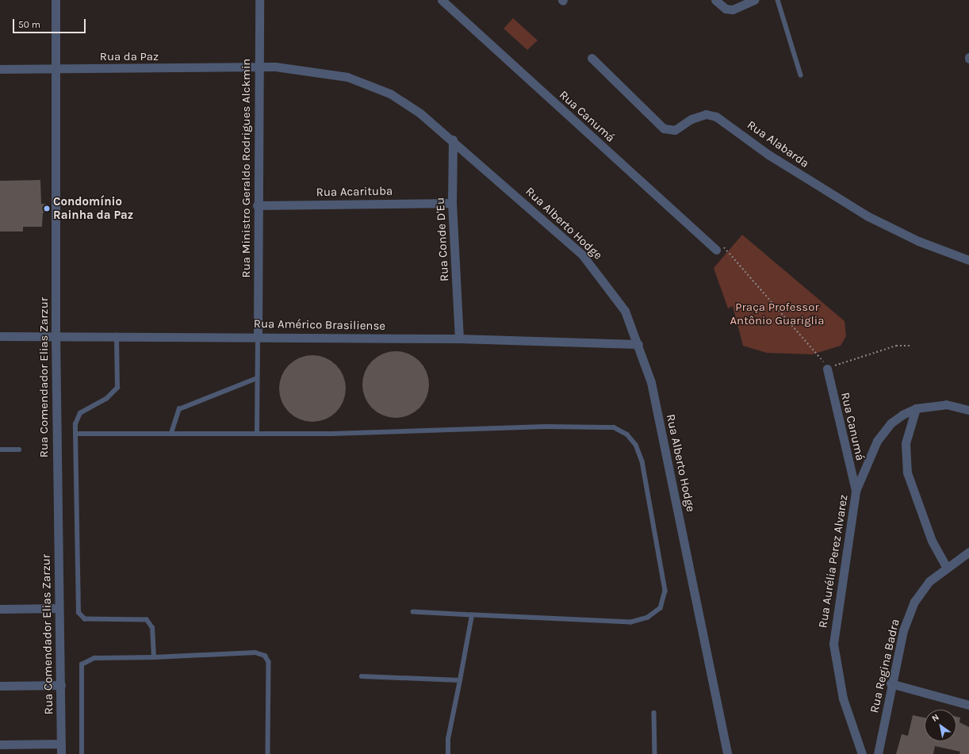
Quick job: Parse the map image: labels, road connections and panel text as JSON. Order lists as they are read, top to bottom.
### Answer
{
  "streets": {
    "street": [
      "Rua da Paz",
      "Rua Canumá",
      "Rua Alabarda",
      "Rua Ministro Geraldo Rodrigues Alckmin",
      "Rua Acarituba",
      "Rua Alberto Hodge",
      "Rua Conde D'Eu",
      "Rua Américo Brasiliense",
      "Rua Comendador Elias Zarzur",
      "Rua Aurélia Perez Alvarez",
      "Rua Regina Badra"
    ]
  },
  "crossings": [
    ["Rua da Paz", "Rua Ministro Geraldo Rodrigues Alckmin"],
    ["Rua da Paz", "Rua Alberto Hodge"],
    ["Rua da Paz", "Rua Comendador Elias Zarzur"],
    ["Rua Canumá", "Rua Aurélia Perez Alvarez"],
    ["Rua Ministro Geraldo Rodrigues Alckmin", "Rua Acarituba"],
    ["Rua Ministro Geraldo Rodrigues Alckmin", "Rua Alberto Hodge"],
    ["Rua Ministro Geraldo Rodrigues Alckmin", "Rua Américo Brasiliense"],
    ["Rua Acarituba", "Rua Conde D'Eu"],
    ["Rua Alberto Hodge", "Rua Conde D'Eu"],
    ["Rua Alberto Hodge", "Rua Américo Brasiliense"],
    ["Rua Conde D'Eu", "Rua Américo Brasiliense"],
    ["Rua Américo Brasiliense", "Rua Comendador Elias Zarzur"]
  ],
  "parks": ["Praça Professor Antônio Guariglia"],
  "places": ["Condomínio Rainha da Paz"],
  "scale_bar": "50 m",
  "north": "top left"
}
